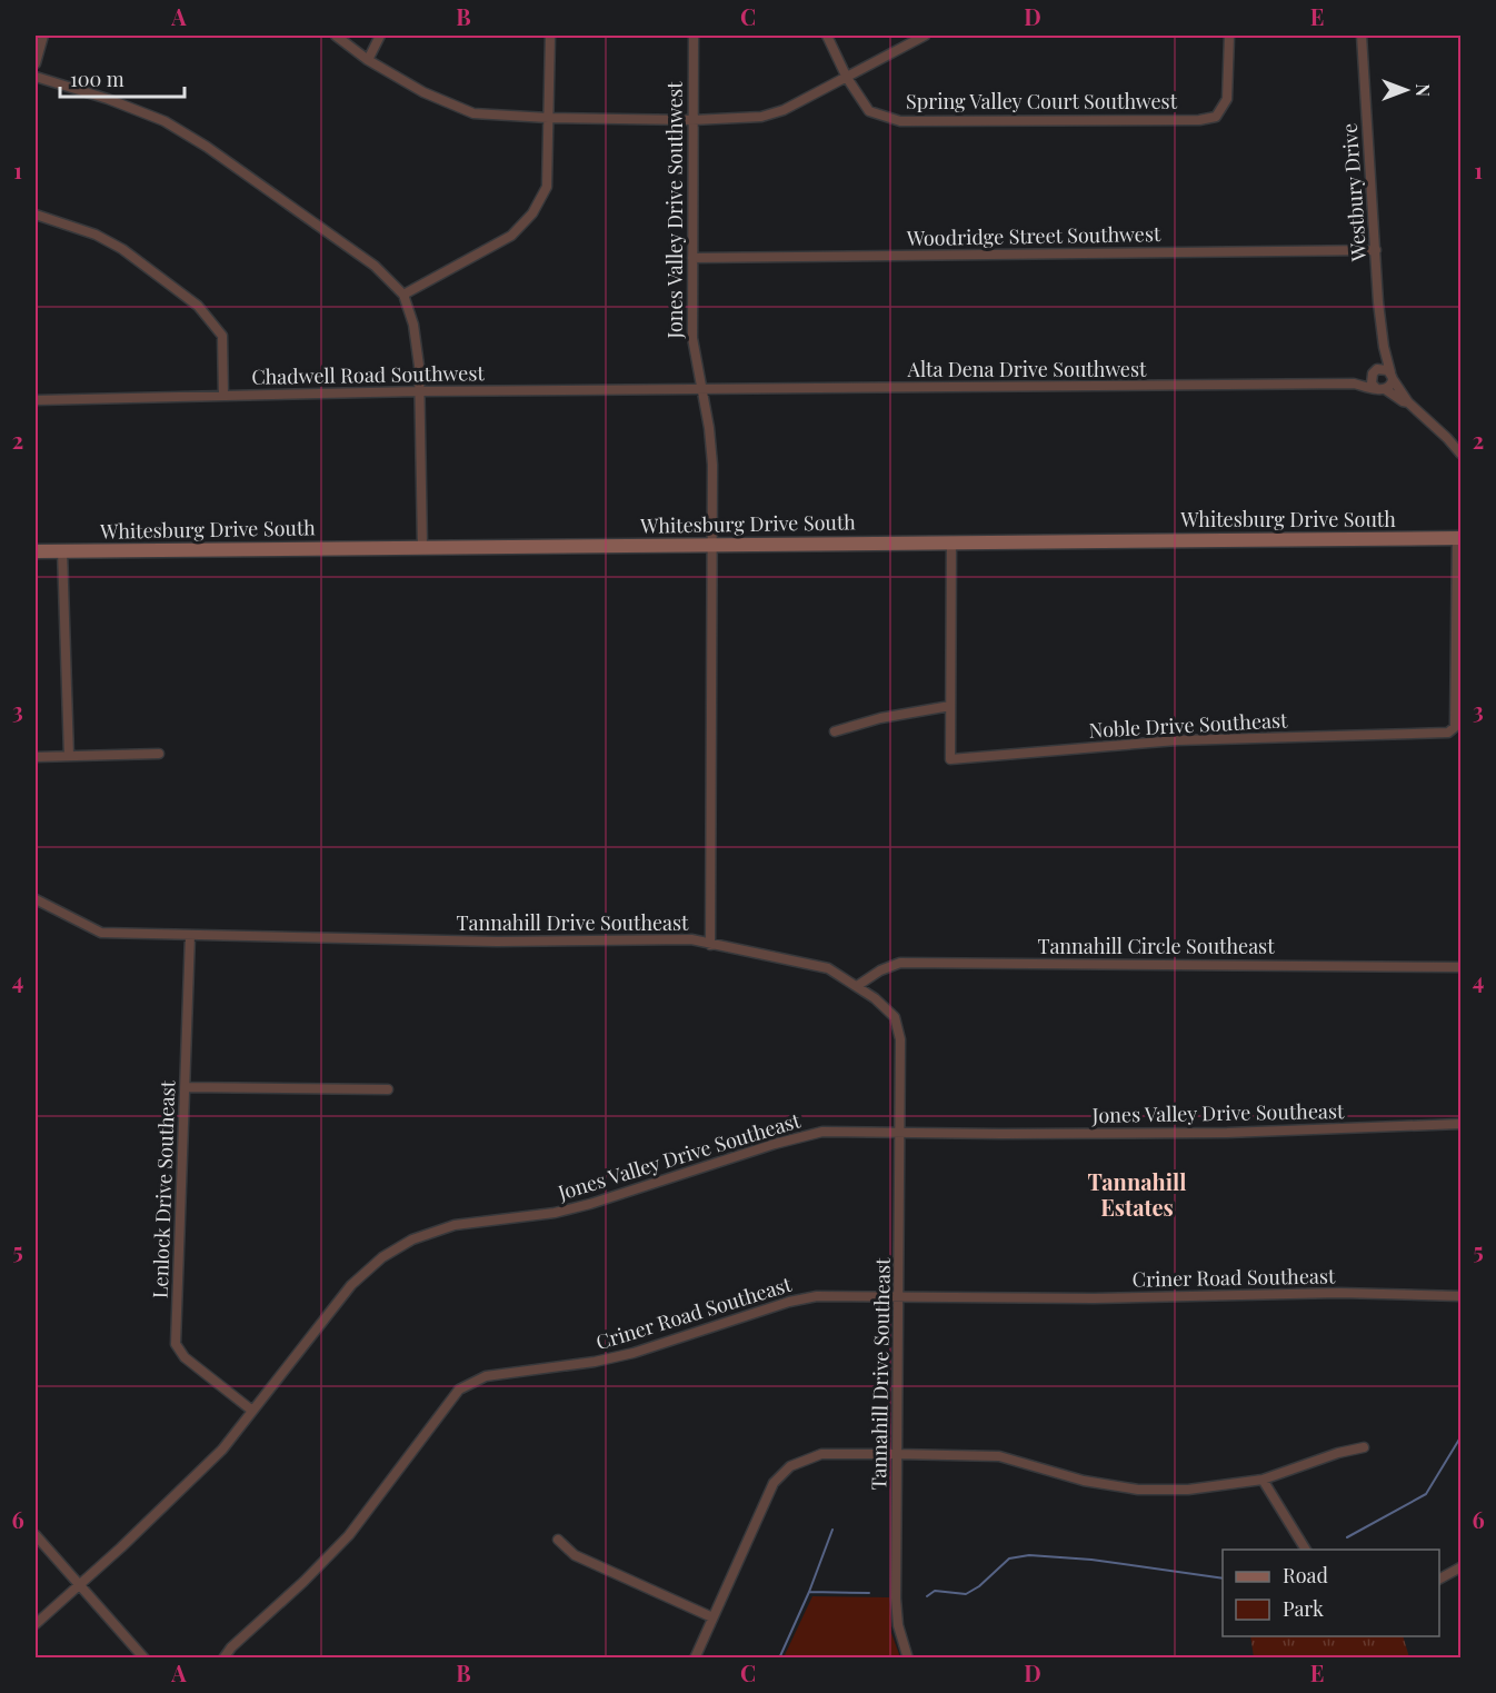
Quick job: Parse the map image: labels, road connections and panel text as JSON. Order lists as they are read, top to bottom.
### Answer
{
  "streets": {
    "main road": ["Whitesburg Drive South"],
    "street": [
      "Spring Valley Court Southwest",
      "Westbury Drive",
      "Jones Valley Drive Southwest",
      "Woodridge Street Southwest",
      "Alta Dena Drive Southwest",
      "Chadwell Road Southwest",
      "Noble Drive Southeast",
      "Tannahill Drive Southeast",
      "Tannahill Circle Southeast",
      "Jones Valley Drive Southeast",
      "Lenlock Drive Southeast",
      "Criner Road Southeast"
    ]
  },
  "crossings": [
    ["Westbury Drive", "Woodridge Street Southwest"],
    ["Westbury Drive", "Alta Dena Drive Southwest"],
    ["Jones Valley Drive Southwest", "Woodridge Street Southwest"],
    ["Jones Valley Drive Southwest", "Alta Dena Drive Southwest"],
    ["Jones Valley Drive Southwest", "Chadwell Road Southwest"],
    ["Jones Valley Drive Southwest", "Whitesburg Drive South"],
    ["Alta Dena Drive Southwest", "Chadwell Road Southwest"],
    ["Whitesburg Drive South", "Noble Drive Southeast"],
    ["Tannahill Drive Southeast", "Tannahill Circle Southeast"],
    ["Tannahill Drive Southeast", "Jones Valley Drive Southeast"],
    ["Tannahill Drive Southeast", "Lenlock Drive Southeast"],
    ["Tannahill Drive Southeast", "Criner Road Southeast"],
    ["Jones Valley Drive Southeast", "Lenlock Drive Southeast"]
  ],
  "districts": ["Tannahill Estates"],
  "legend": ["Road", "Park"],
  "scale_bar": "100 m",
  "north": "right",
  "grid": {
    "columns": [
      "A",
      "B",
      "C",
      "D",
      "E"
    ],
    "rows": [
      "1",
      "2",
      "3",
      "4",
      "5",
      "6"
    ]
  }
}
